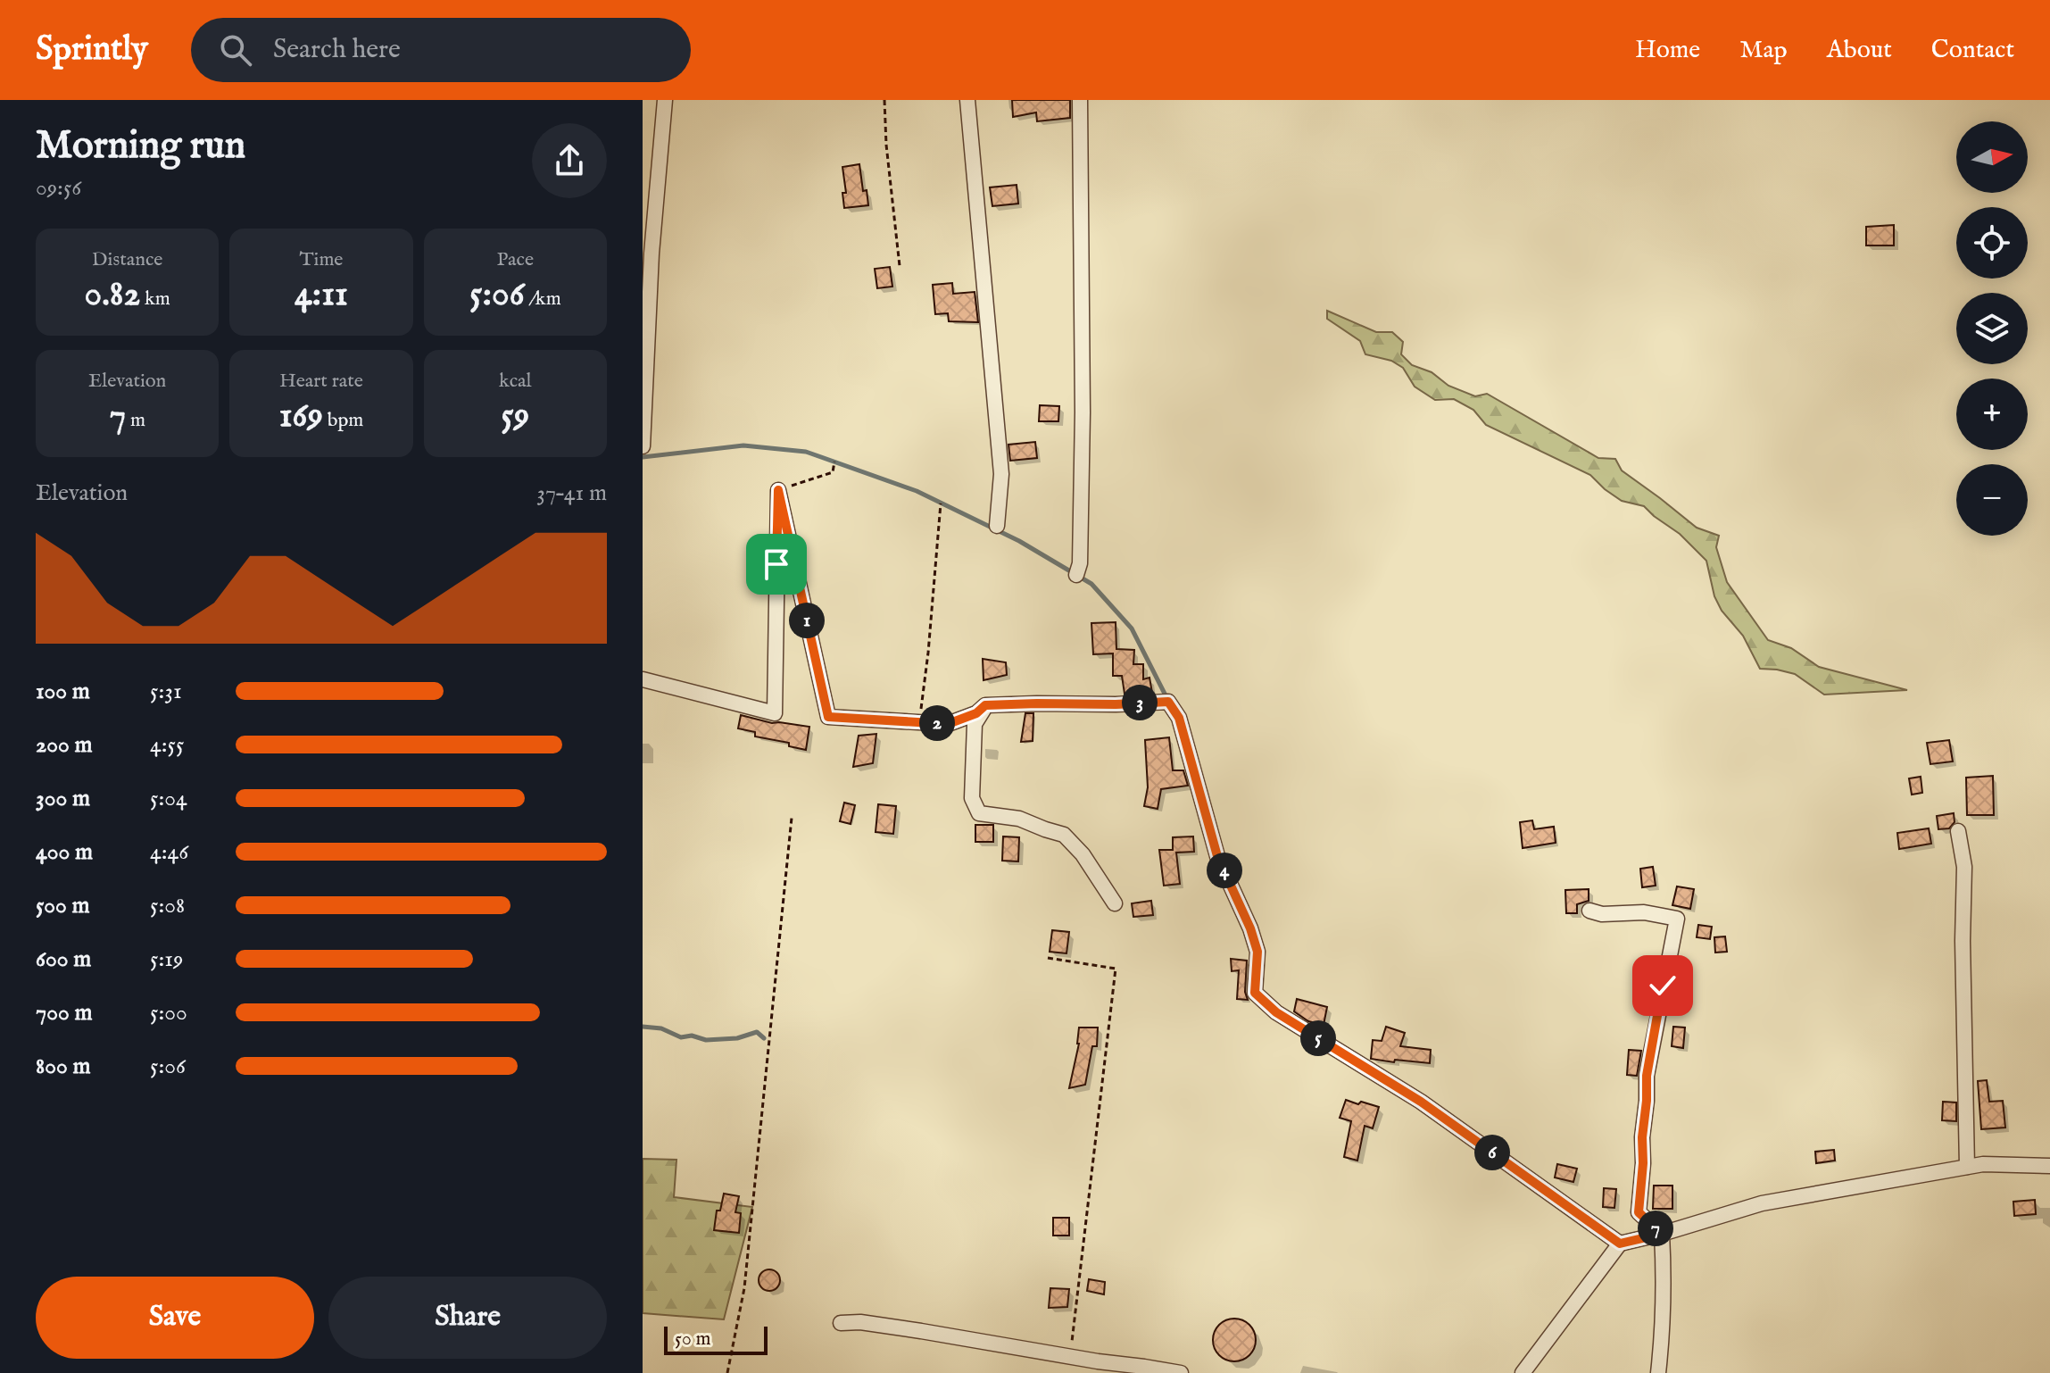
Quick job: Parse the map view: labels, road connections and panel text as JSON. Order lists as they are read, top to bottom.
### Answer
{
  "scale_bar": "50 m",
  "north": "right",
  "page": {
    "header": "Sprintly",
    "search": "Search here",
    "nav": [
      "Home",
      "Map",
      "About",
      "Contact"
    ],
    "heading": ["Morning run", "09:56"],
    "map_buttons": ["+", "−"],
    "stats": [
      ["Distance", "0.82 km"],
      ["Time", "4:11"],
      ["Pace", "5:06 /km"],
      ["Elevation", "7 m"],
      ["Heart rate", "169 bpm"],
      ["kcal", "59"]
    ],
    "chart": ["Elevation", "37–41 m"],
    "pins": [
      "1",
      "3",
      "2",
      "4",
      "5",
      "6",
      "7"
    ],
    "list": [
      {
        "name": "100 m",
        "note": "5:31"
      },
      {
        "name": "200 m",
        "note": "4:55"
      },
      {
        "name": "300 m",
        "note": "5:04"
      },
      {
        "name": "400 m",
        "note": "4:46"
      },
      {
        "name": "500 m",
        "note": "5:08"
      },
      {
        "name": "600 m",
        "note": "5:19"
      },
      {
        "name": "700 m",
        "note": "5:00"
      },
      {
        "name": "800 m",
        "note": "5:06"
      }
    ],
    "buttons": ["Save", "Share"],
    "scale": "50 m"
  }
}
